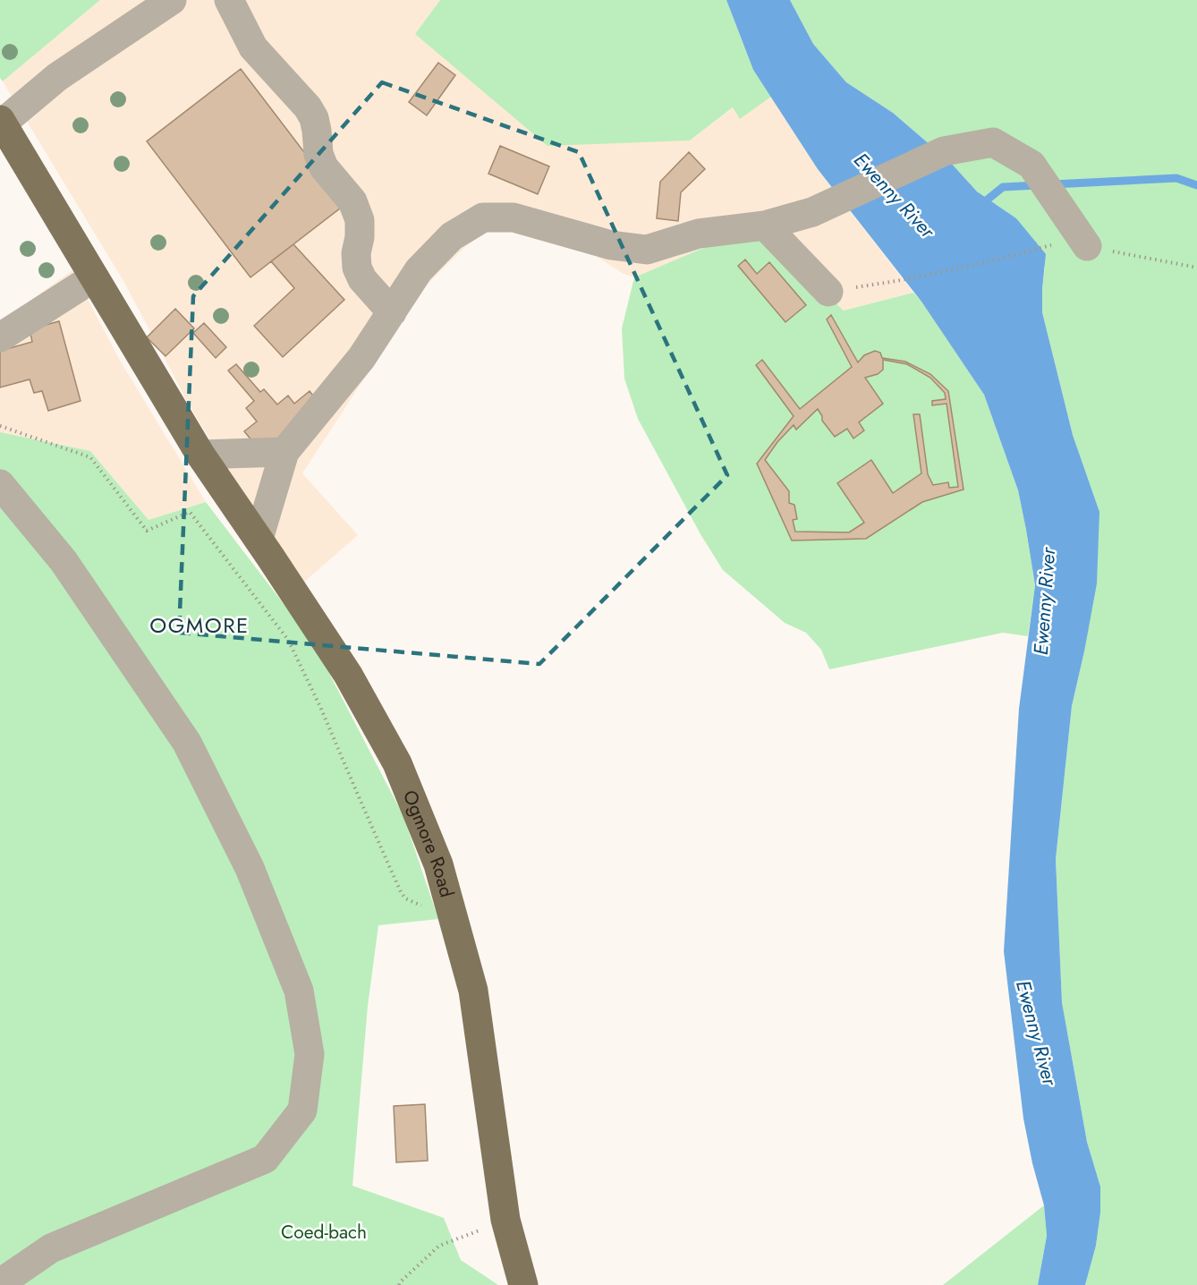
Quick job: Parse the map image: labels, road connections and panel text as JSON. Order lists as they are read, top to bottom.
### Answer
{
  "streets": {
    "main road": ["Ogmore Road"]
  },
  "districts": ["OGMORE"],
  "water": ["Ewenny River"],
  "parks": ["Coed-bach"]
}
